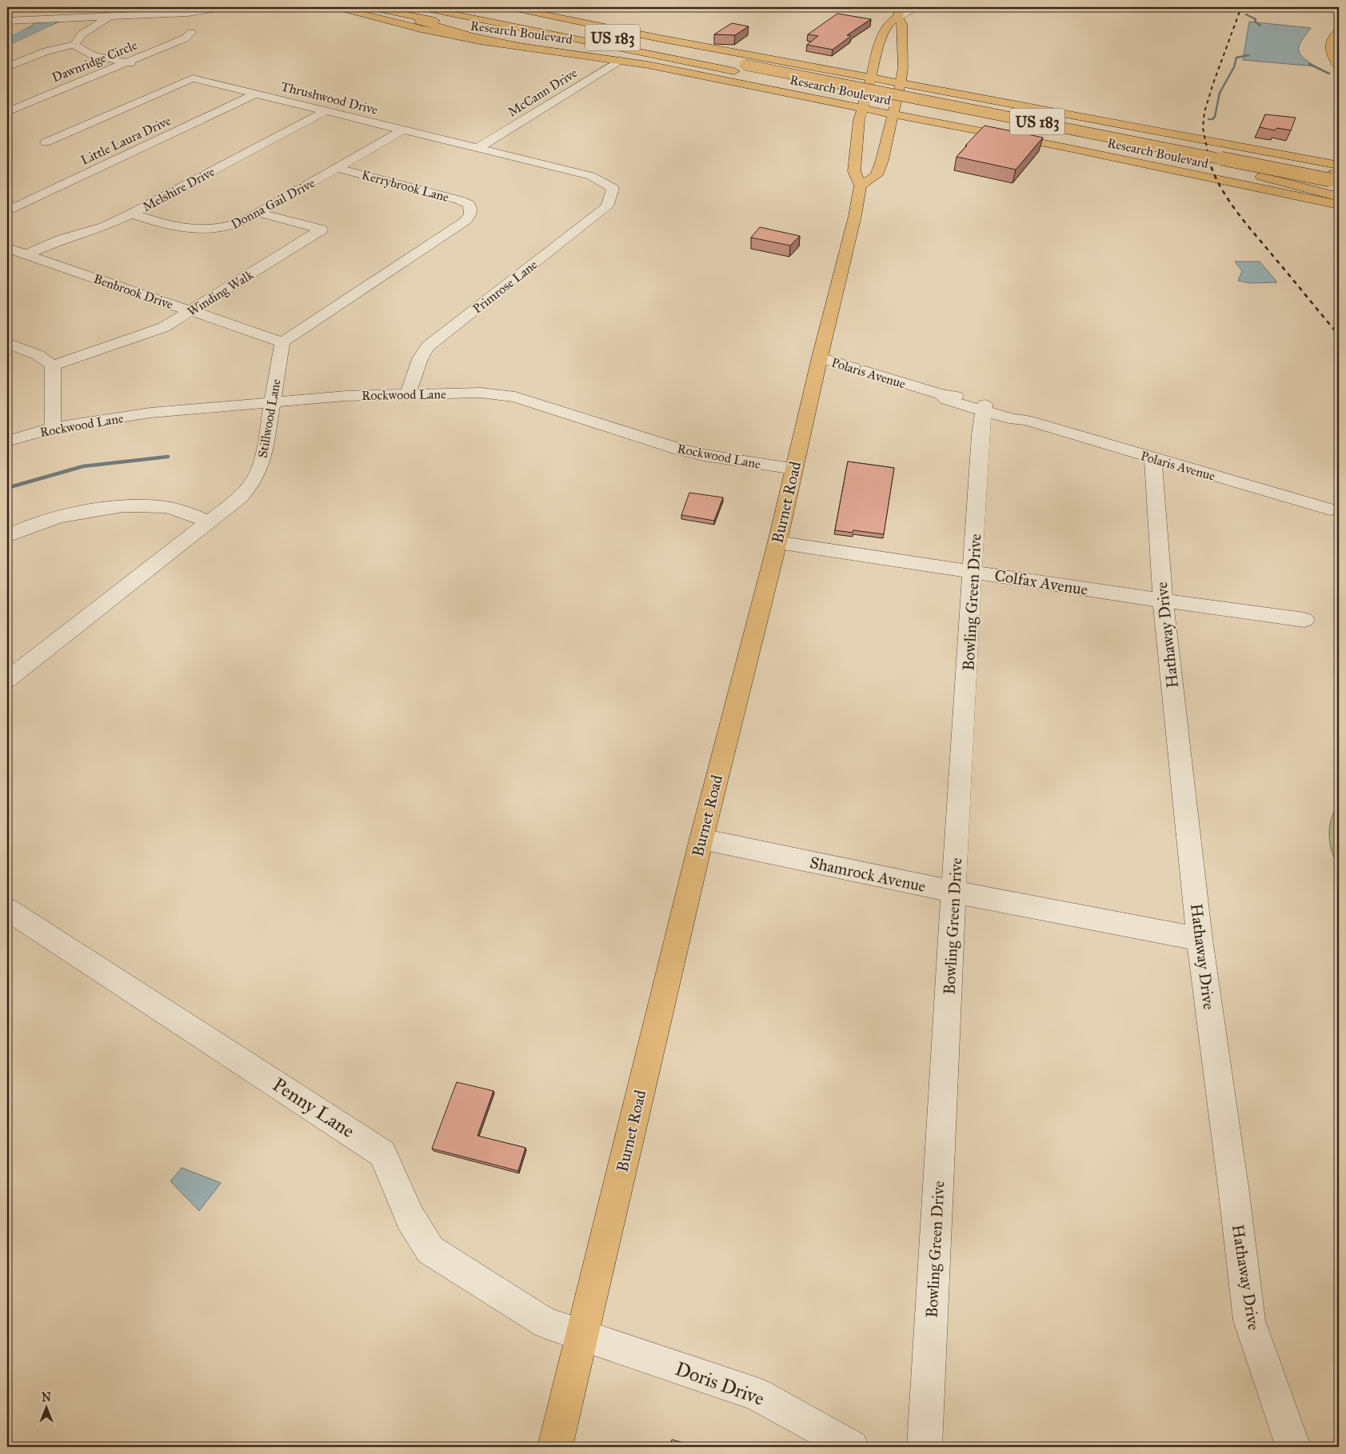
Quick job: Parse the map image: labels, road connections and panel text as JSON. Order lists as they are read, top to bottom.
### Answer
{
  "streets": {
    "main road": ["Research Boulevard", "US 183", "Burnet Road"],
    "street": [
      "Dawnridge Circle",
      "McCann Drive",
      "Thrushwood Drive",
      "Little Laura Drive",
      "Kerrybrook Lane",
      "Melshire Drive",
      "Donna Gail Drive",
      "Primrose Lane",
      "Benbrook Drive",
      "Winding Walk",
      "Polaris Avenue",
      "Rockwood Lane",
      "Stillwood Lane",
      "Colfax Avenue",
      "Bowling Green Drive",
      "Hathaway Drive",
      "Shamrock Avenue",
      "Penny Lane",
      "Doris Drive"
    ]
  },
  "crossings": [
    ["Research Boulevard", "US 183"],
    ["Research Boulevard", "McCann Drive"],
    ["Research Boulevard", "Burnet Road"],
    ["McCann Drive", "Thrushwood Drive"],
    ["Thrushwood Drive", "Little Laura Drive"],
    ["Thrushwood Drive", "Melshire Drive"],
    ["Thrushwood Drive", "Donna Gail Drive"],
    ["Thrushwood Drive", "Primrose Lane"],
    ["Kerrybrook Lane", "Donna Gail Drive"],
    ["Kerrybrook Lane", "Benbrook Drive"],
    ["Kerrybrook Lane", "Stillwood Lane"],
    ["Melshire Drive", "Donna Gail Drive"],
    ["Melshire Drive", "Benbrook Drive"],
    ["Donna Gail Drive", "Winding Walk"],
    ["Primrose Lane", "Rockwood Lane"],
    ["Benbrook Drive", "Winding Walk"],
    ["Benbrook Drive", "Stillwood Lane"],
    ["Polaris Avenue", "Burnet Road"],
    ["Polaris Avenue", "Bowling Green Drive"],
    ["Polaris Avenue", "Hathaway Drive"],
    ["Rockwood Lane", "Stillwood Lane"],
    ["Rockwood Lane", "Burnet Road"],
    ["Burnet Road", "Colfax Avenue"],
    ["Burnet Road", "Shamrock Avenue"],
    ["Burnet Road", "Penny Lane"],
    ["Burnet Road", "Doris Drive"],
    ["Colfax Avenue", "Bowling Green Drive"],
    ["Colfax Avenue", "Hathaway Drive"],
    ["Bowling Green Drive", "Shamrock Avenue"],
    ["Hathaway Drive", "Shamrock Avenue"],
    ["Penny Lane", "Doris Drive"]
  ],
  "north": "top"
}
